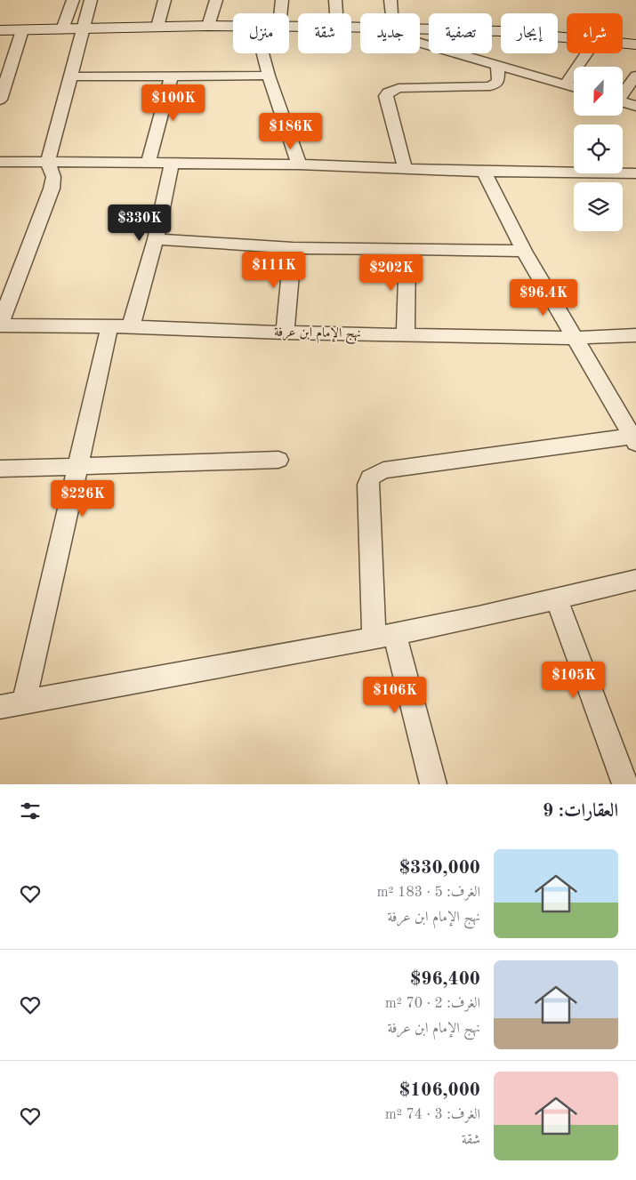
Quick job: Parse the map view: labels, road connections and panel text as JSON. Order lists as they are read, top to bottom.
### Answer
{
  "streets": {
    "street": ["نهج الإمام ابن عرفة"]
  },
  "north": "bottom left",
  "page": {
    "chip": [
      "شراء",
      "إيجار",
      "تصفية",
      "جديد",
      "شقة",
      "منزل"
    ],
    "price": [
      "$100K",
      "$186K",
      "$330K",
      "$111K",
      "$202K",
      "$96.4K",
      "$226K",
      "$105K",
      "$106K"
    ],
    "heading": "العقارات: 9",
    "list": [
      {
        "name": "$330,000",
        "note": "الغرف: 5 · 183 m² · نهج الإمام ابن عرفة"
      },
      {
        "name": "$96,400",
        "note": "الغرف: 2 · 70 m² · نهج الإمام ابن عرفة"
      },
      {
        "name": "$106,000",
        "note": "الغرف: 3 · 74 m² · شقة"
      }
    ]
  }
}
